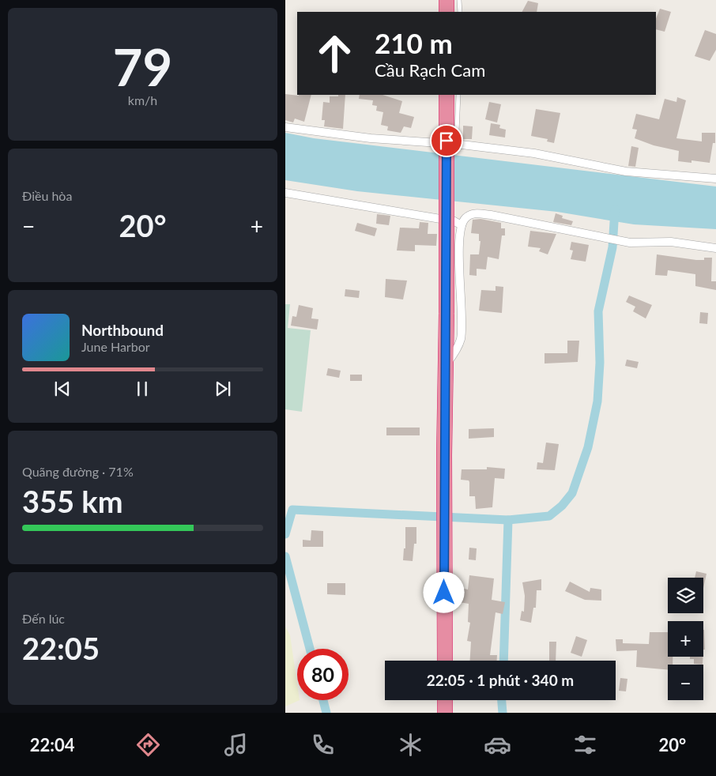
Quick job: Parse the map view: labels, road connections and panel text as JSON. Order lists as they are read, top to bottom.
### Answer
{
  "page": {
    "tile": [
      ["79", "km/h"],
      "Điều hòa",
      ["Quãng đường · 71%", "355 km"],
      ["Đến lúc", "22:05"]
    ],
    "turn": ["210 m", "Cầu Rạch Cam"],
    "heat": ["−", "20°", "+"],
    "song": ["Northbound", "June Harbor"],
    "map_buttons": ["+", "−"],
    "limit": "80",
    "trip": "22:05 · 1 phút · 340 m",
    "tabs": ["22:04", "20°"]
  }
}
